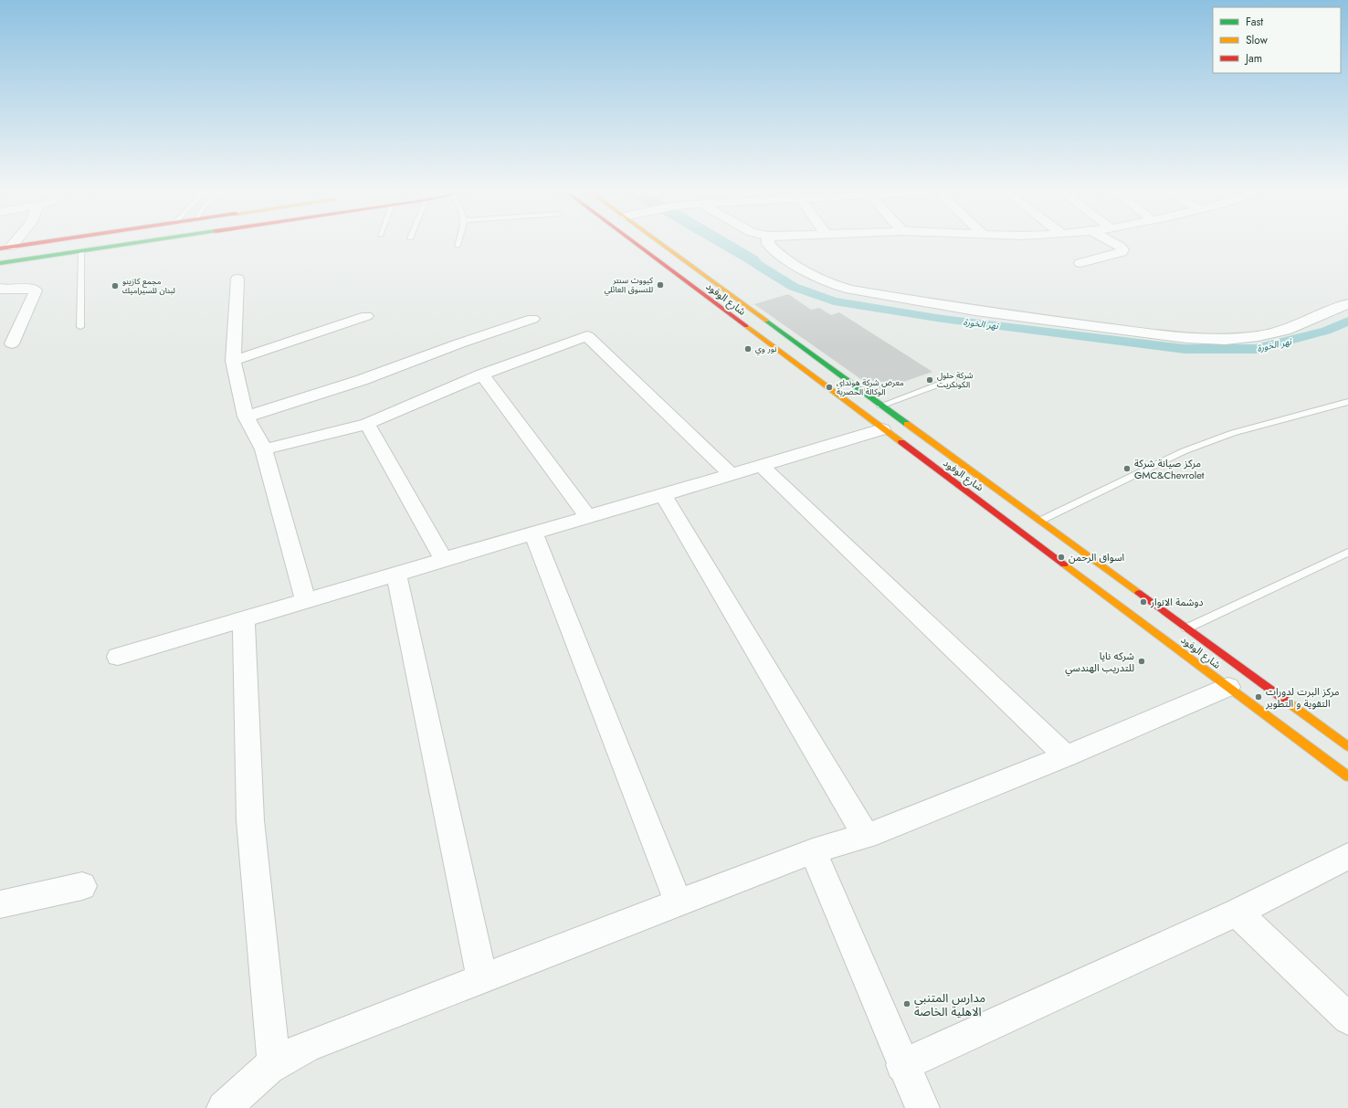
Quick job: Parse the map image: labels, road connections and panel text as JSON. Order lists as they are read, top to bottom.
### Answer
{
  "streets": {
    "main road": ["شارع الوفود"]
  },
  "water": ["نهر الخورة"],
  "places": [
    "كيووت سنتر للتسوق العائلي",
    "مجمع كازينو لبنان للسيراميك",
    "نور وي",
    "شركة حلول الكونكريت",
    "معرض شركة هونداي الوكالة الحصرية",
    "مركز صيانة شركة GMC&Chevrolet",
    "اسواق الرحمن",
    "دوشمة الانوار",
    "شركه نايا للتدريب الهندسي",
    "مركز البرت لدورات التقوية و التطوير",
    "مدارس المتنبي الاهلية الخاصة"
  ],
  "legend": ["Fast", "Slow", "Jam"]
}
